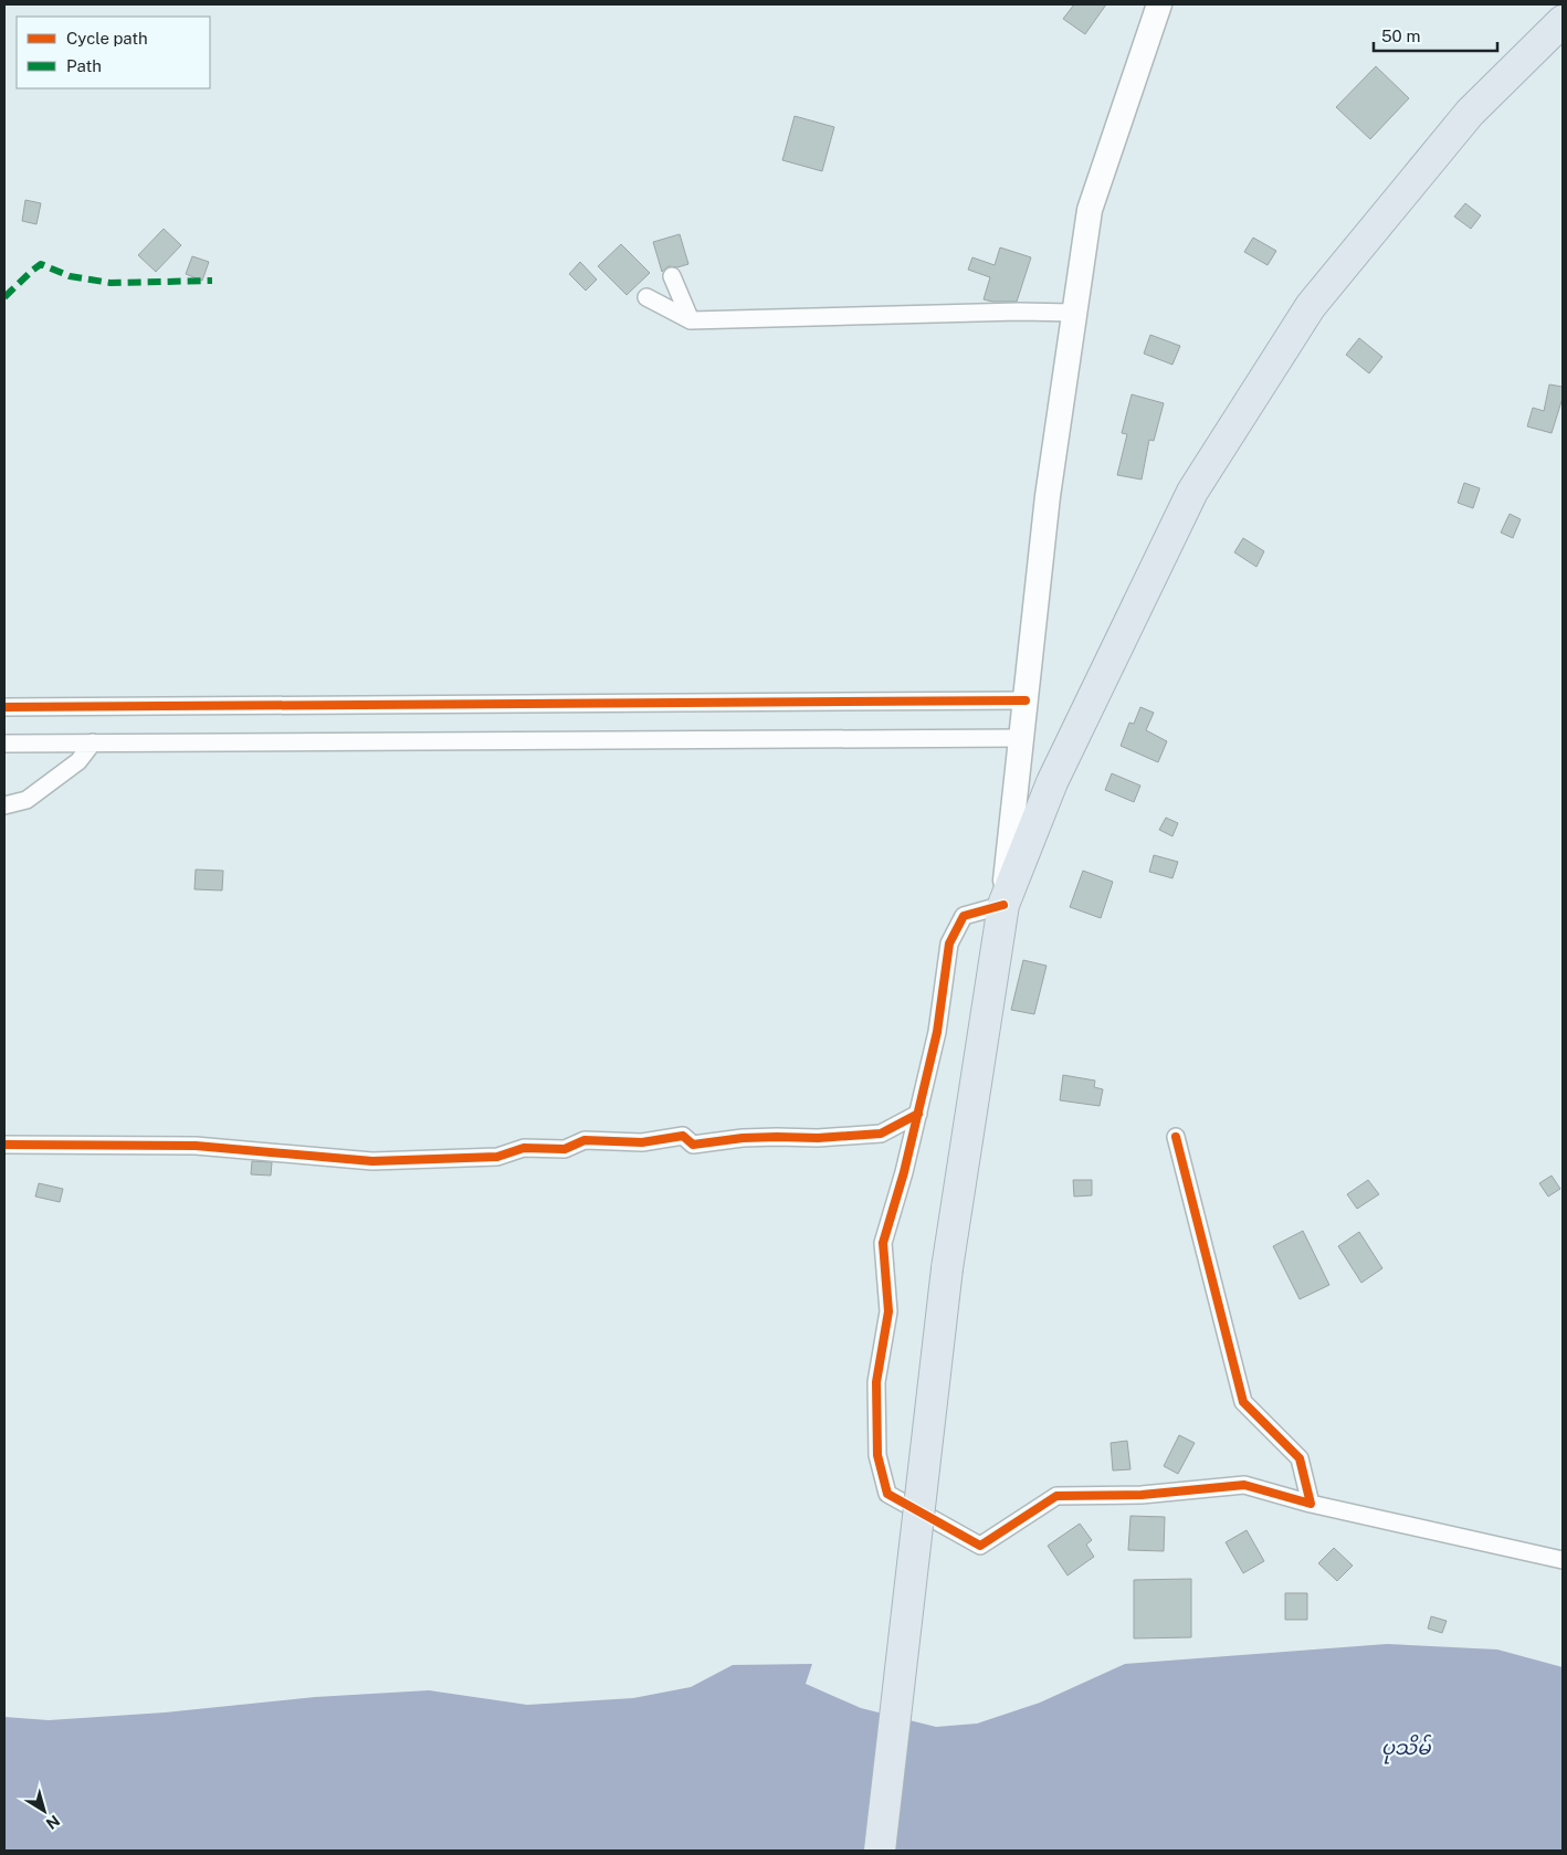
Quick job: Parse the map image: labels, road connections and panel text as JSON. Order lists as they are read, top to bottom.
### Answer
{
  "water": ["ပုသိမ်"],
  "legend": ["Cycle path", "Path"],
  "scale_bar": "50 m",
  "north": "bottom right"
}
